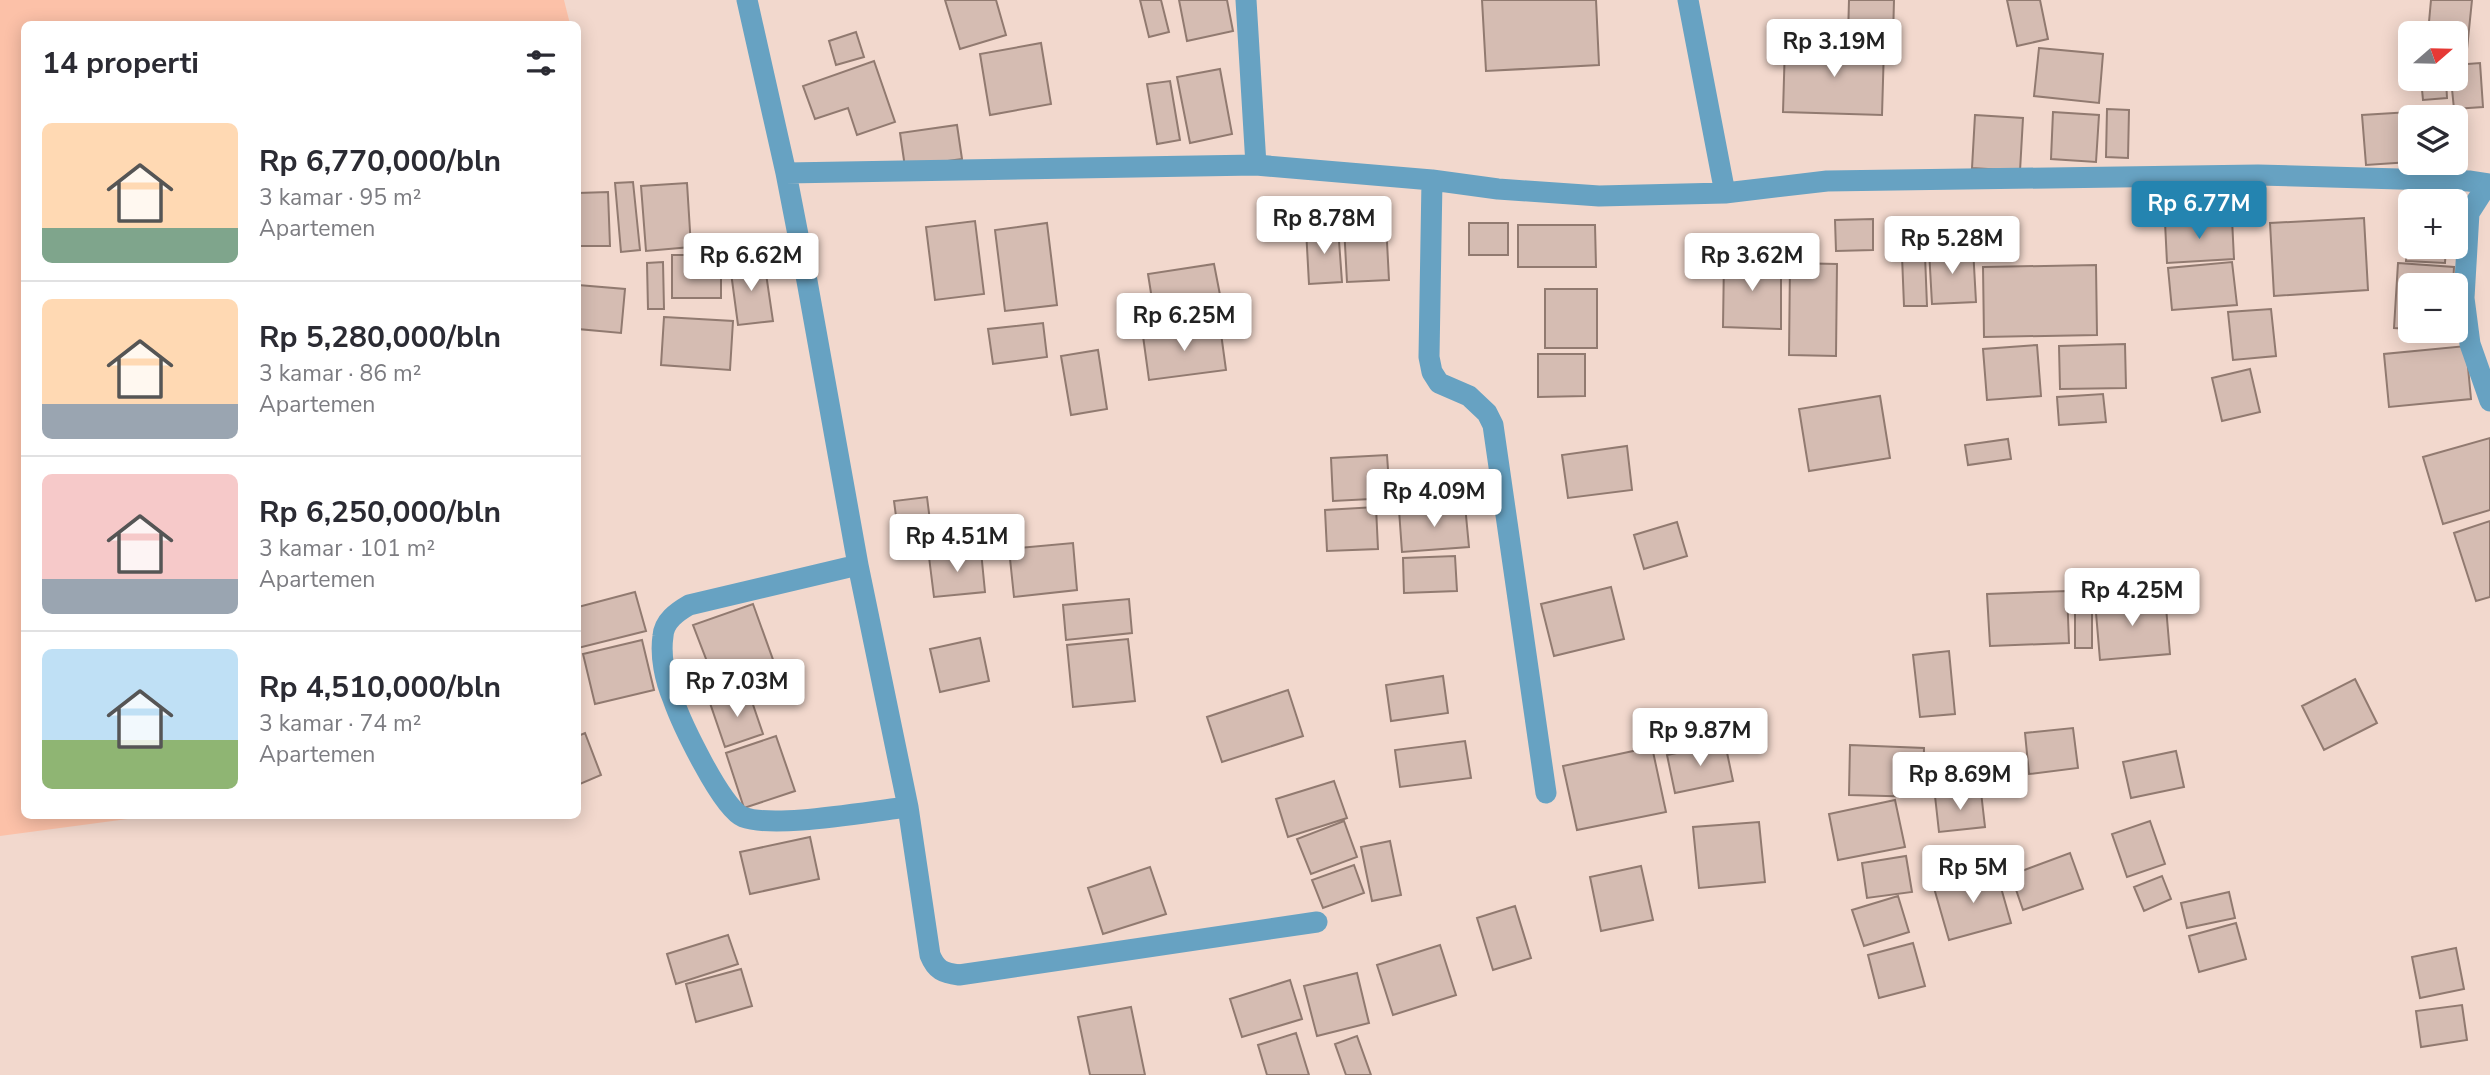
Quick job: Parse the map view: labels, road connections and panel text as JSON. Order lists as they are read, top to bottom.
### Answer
{
  "north": "right",
  "page": {
    "price": [
      "Rp 3.19M",
      "Rp 6.77M",
      "Rp 8.78M",
      "Rp 5.28M",
      "Rp 6.62M",
      "Rp 3.62M",
      "Rp 6.25M",
      "Rp 4.09M",
      "Rp 4.51M",
      "Rp 4.25M",
      "Rp 7.03M",
      "Rp 9.87M",
      "Rp 8.69M",
      "Rp 5M"
    ],
    "map_buttons": ["+", "−"],
    "heading": "14 properti",
    "list": [
      {
        "name": "Rp 6,770,000/bln",
        "note": "3 kamar · 95 m² · Apartemen"
      },
      {
        "name": "Rp 5,280,000/bln",
        "note": "3 kamar · 86 m² · Apartemen"
      },
      {
        "name": "Rp 6,250,000/bln",
        "note": "3 kamar · 101 m² · Apartemen"
      },
      {
        "name": "Rp 4,510,000/bln",
        "note": "3 kamar · 74 m² · Apartemen"
      }
    ]
  }
}
